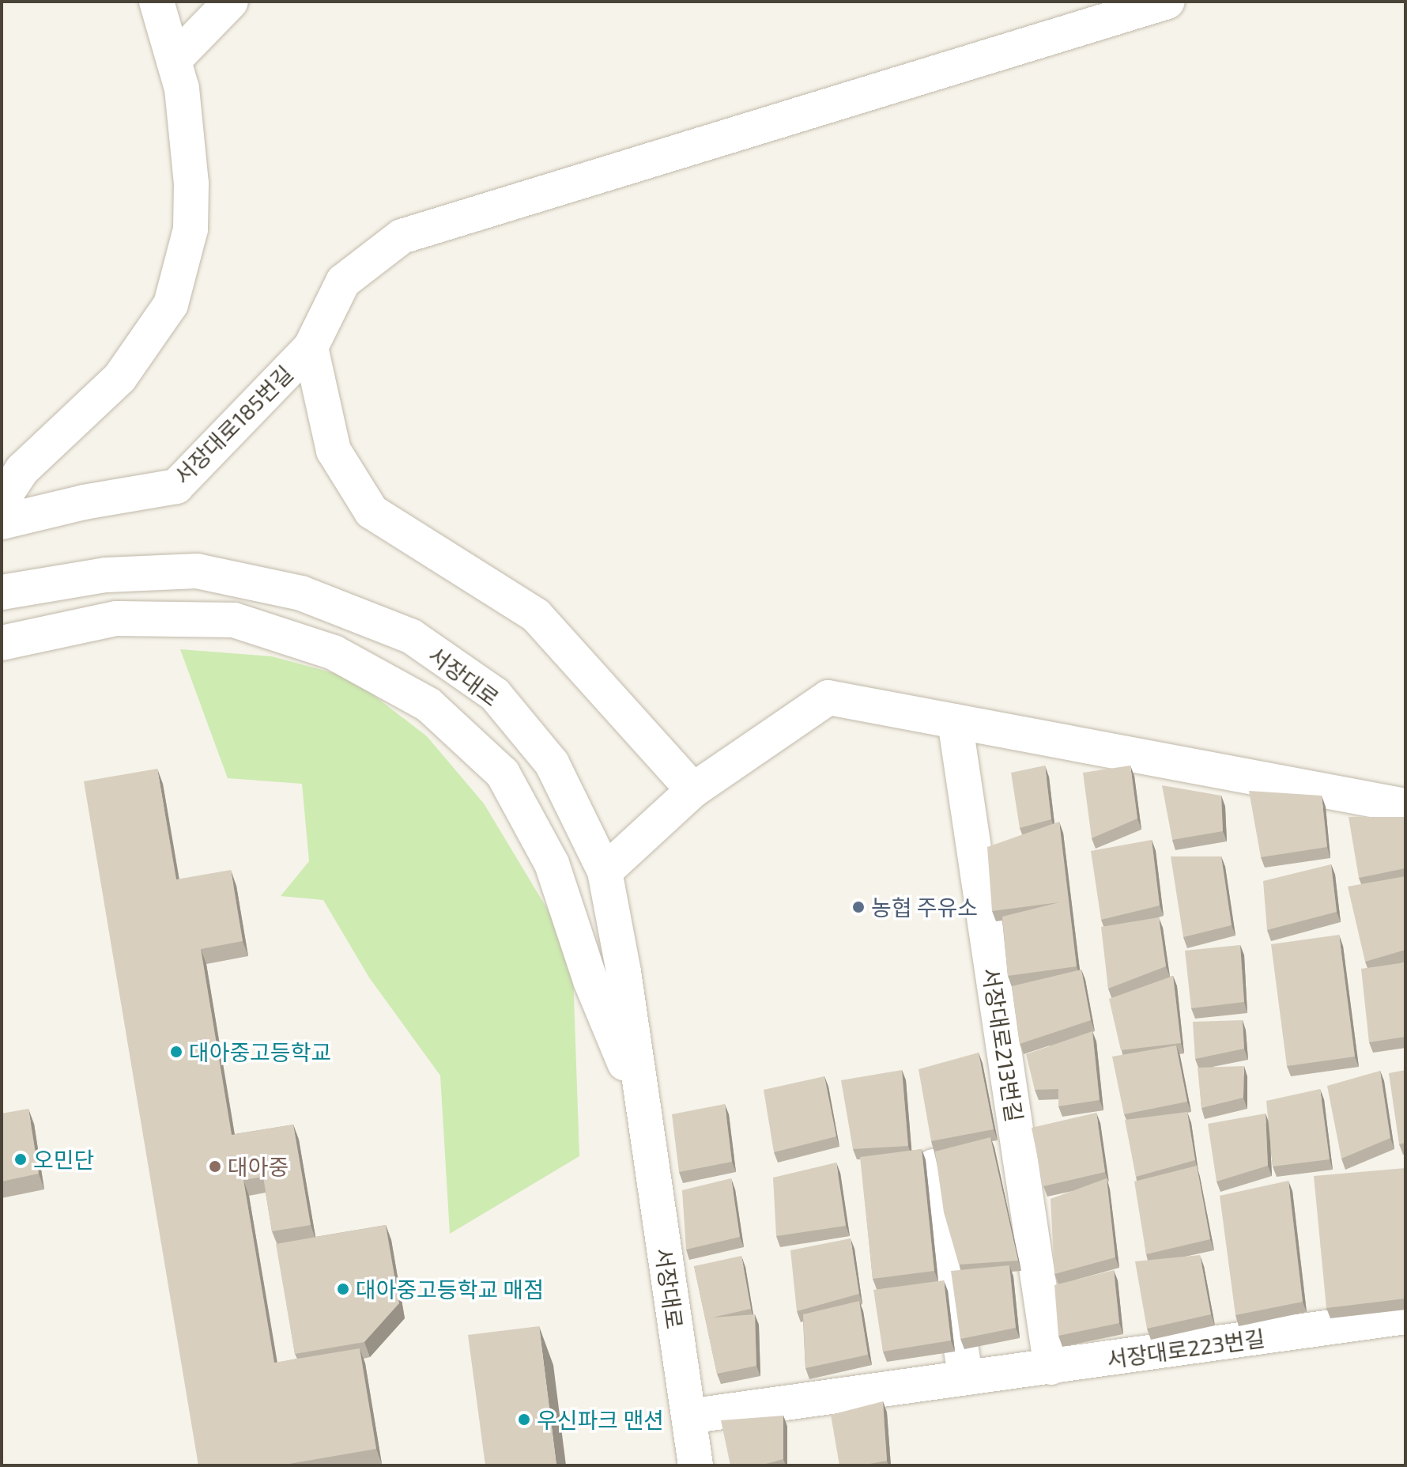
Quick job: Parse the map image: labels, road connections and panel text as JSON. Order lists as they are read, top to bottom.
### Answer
{
  "streets": {
    "street": [
      "서장대로185번길",
      "서장대로",
      "서장대로213번길",
      "서장대로223번길"
    ]
  },
  "crossings": [
    ["서장대로", "서장대로223번길"],
    ["서장대로213번길", "서장대로223번길"]
  ],
  "places": [
    "농협 주유소",
    "대아중고등학교",
    "오민단",
    "대아중",
    "대아중고등학교 매점",
    "우신파크 맨션"
  ]
}
